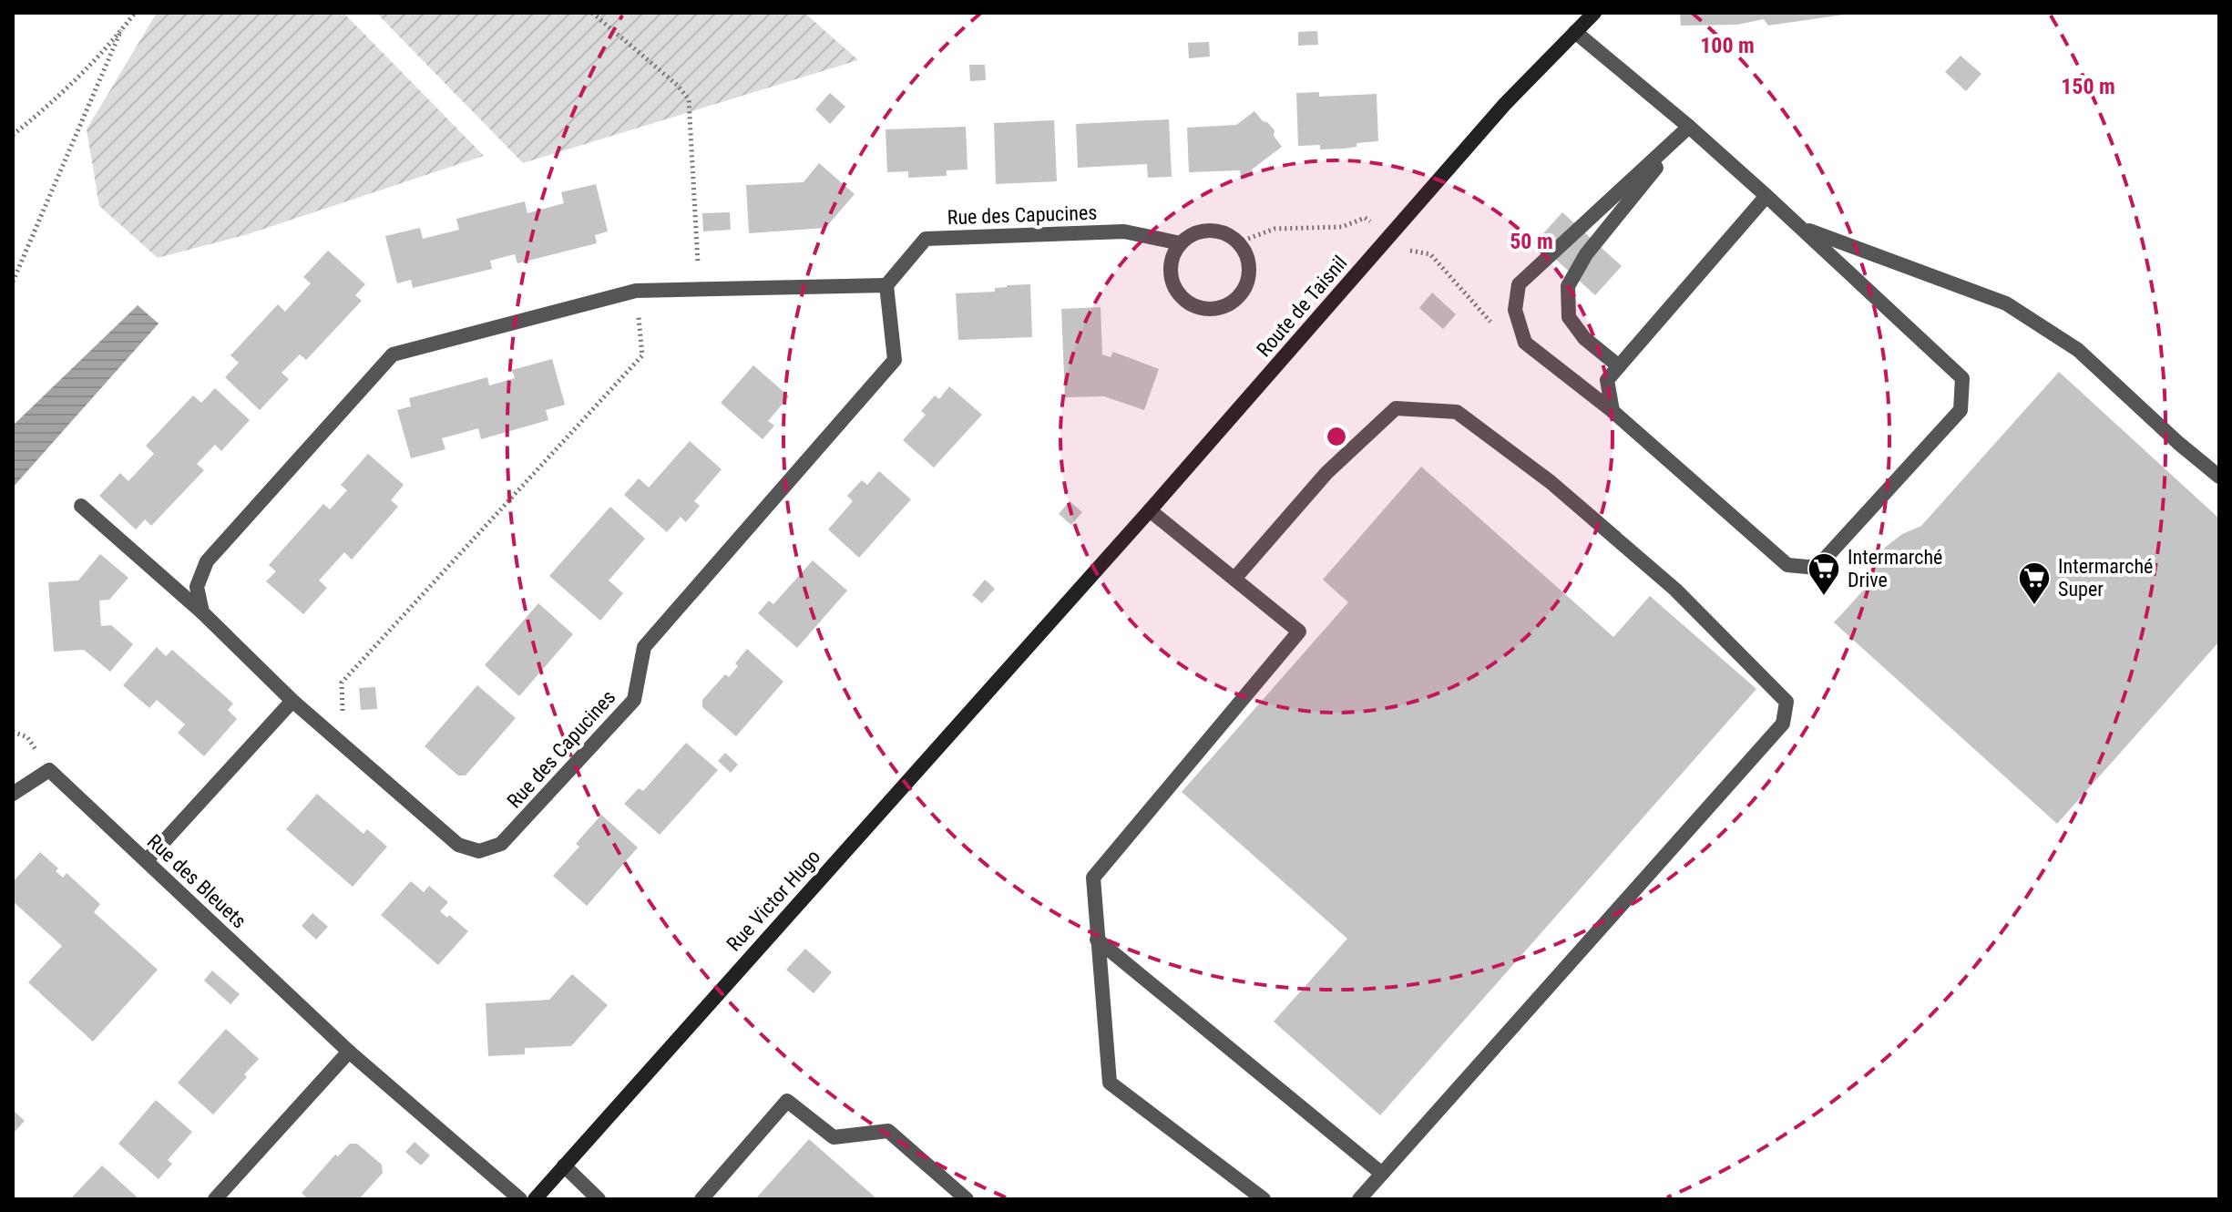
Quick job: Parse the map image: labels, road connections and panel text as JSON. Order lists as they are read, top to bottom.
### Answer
{
  "streets": {
    "street": [
      "Rue des Capucines",
      "Route de Taisnil",
      "Rue des Bleuets",
      "Rue Victor Hugo"
    ]
  },
  "crossings": [
    ["Route de Taisnil", "Rue Victor Hugo"]
  ],
  "places": {
    "supermarket": ["Intermarché Drive", "Intermarché Super"]
  },
  "rings": ["100 m", "150 m", "50 m"]
}
